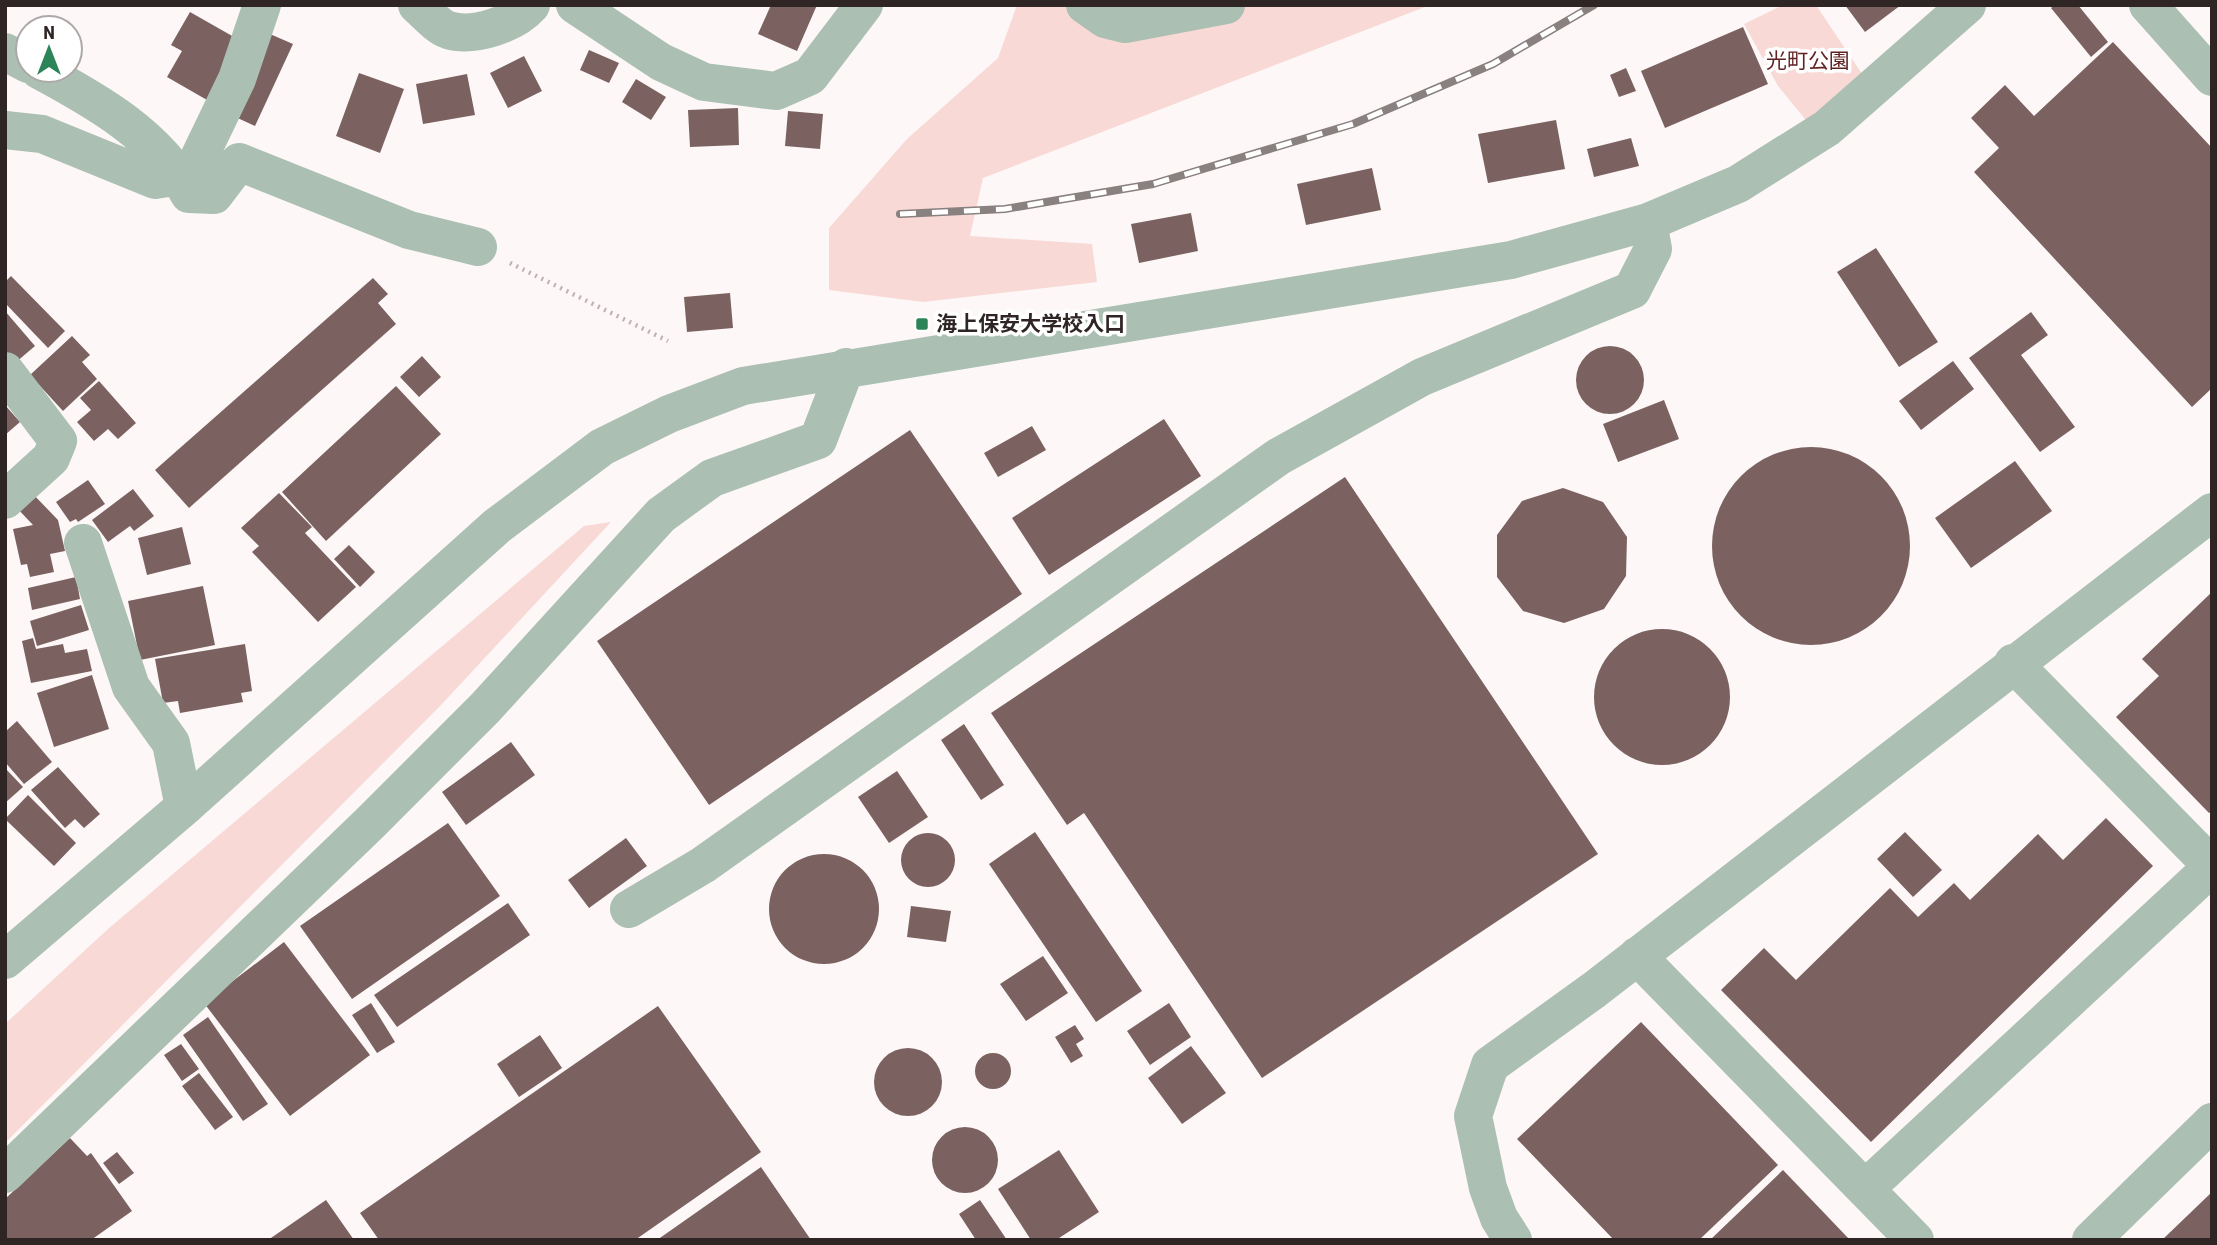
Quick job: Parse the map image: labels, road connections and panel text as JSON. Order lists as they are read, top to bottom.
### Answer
{
  "parks": ["光町公園"],
  "places": {
    "transit": ["海上保安大学校入口"]
  },
  "north": "top"
}
